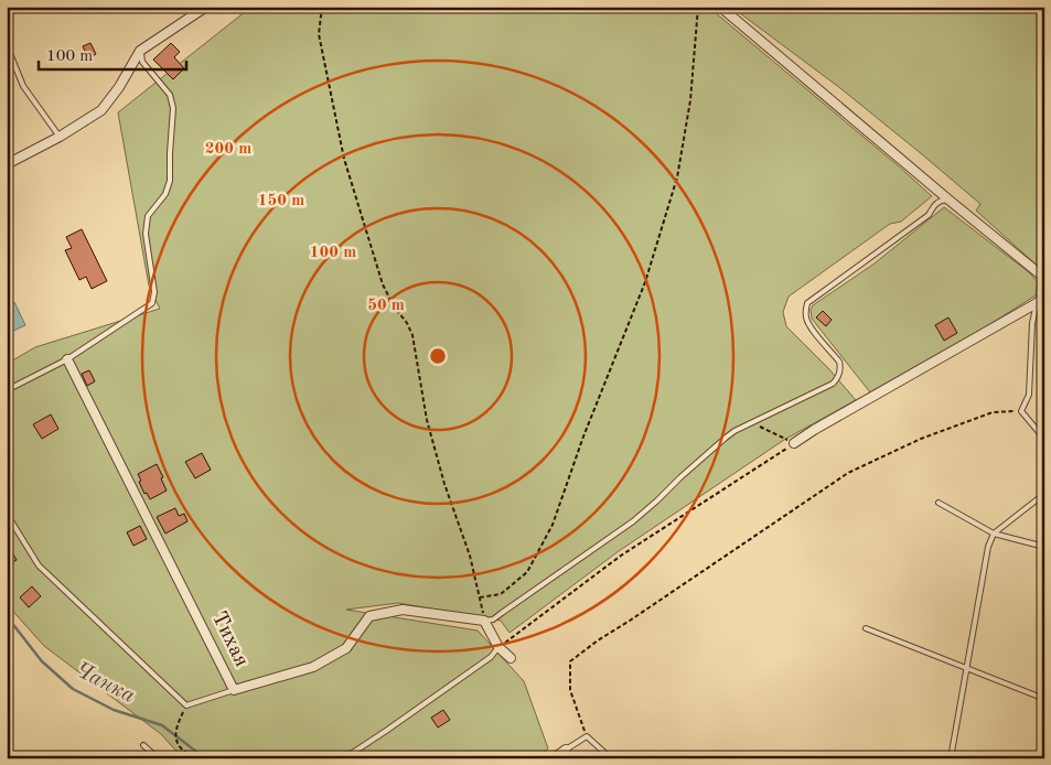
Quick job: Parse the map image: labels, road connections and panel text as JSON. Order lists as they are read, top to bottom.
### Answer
{
  "streets": {
    "street": ["Тихая"]
  },
  "water": ["Чанка"],
  "scale_bar": "100 m",
  "rings": [
    "200 m",
    "150 m",
    "100 m",
    "50 m"
  ]
}
